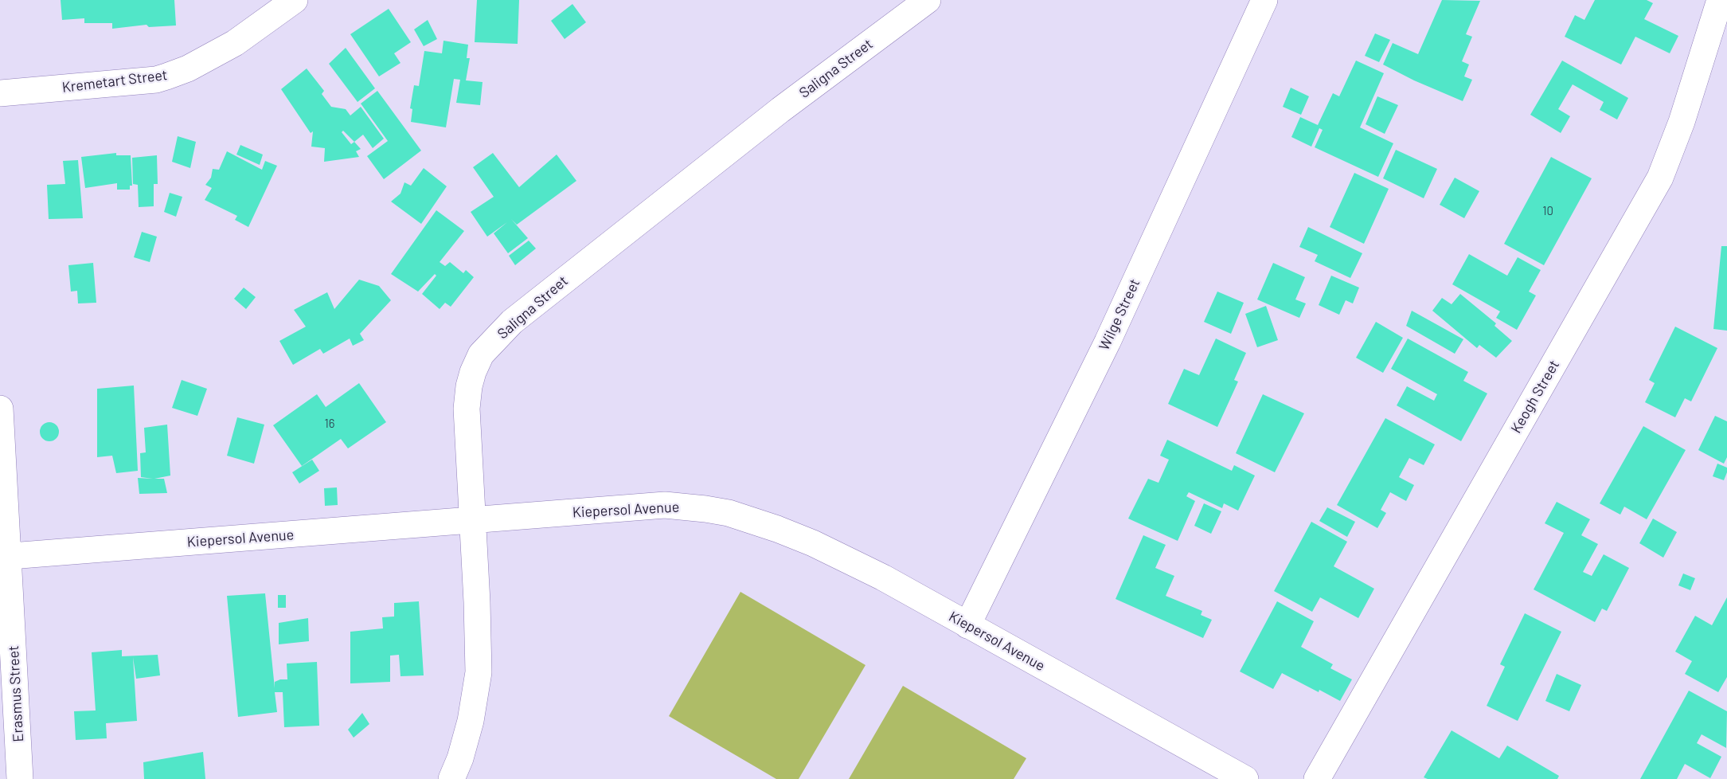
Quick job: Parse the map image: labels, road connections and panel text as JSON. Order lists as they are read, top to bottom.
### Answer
{
  "streets": {
    "street": [
      "Saligna Street",
      "Kremetart Street",
      "Wilge Street",
      "Keogh Street",
      "Kiepersol Avenue",
      "Erasmus Street"
    ]
  },
  "crossings": [
    ["Saligna Street", "Kiepersol Avenue"],
    ["Wilge Street", "Kiepersol Avenue"],
    ["Kiepersol Avenue", "Erasmus Street"]
  ],
  "house_numbers": ["10", "16"]
}
